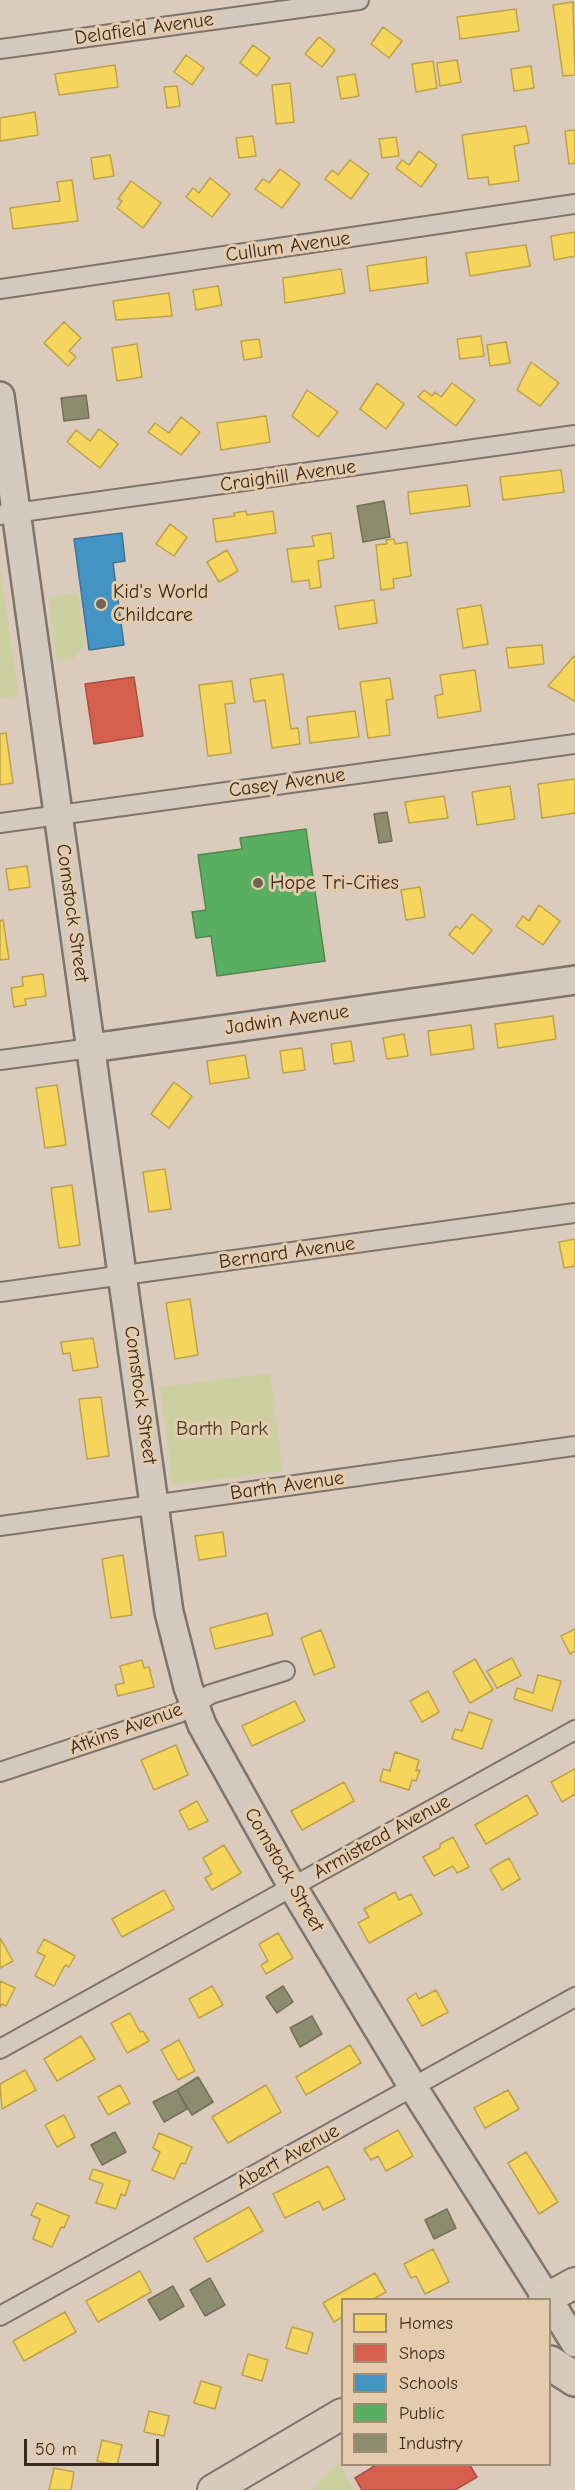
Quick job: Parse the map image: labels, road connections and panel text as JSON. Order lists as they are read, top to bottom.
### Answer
{
  "streets": {
    "street": [
      "Delafield Avenue",
      "Cullum Avenue",
      "Craighill Avenue",
      "Casey Avenue",
      "Comstock Street",
      "Jadwin Avenue",
      "Bernard Avenue",
      "Barth Avenue",
      "Atkins Avenue",
      "Armistead Avenue",
      "Abert Avenue"
    ]
  },
  "crossings": [
    ["Craighill Avenue", "Comstock Street"],
    ["Casey Avenue", "Comstock Street"],
    ["Comstock Street", "Jadwin Avenue"],
    ["Comstock Street", "Bernard Avenue"],
    ["Comstock Street", "Barth Avenue"],
    ["Comstock Street", "Atkins Avenue"],
    ["Comstock Street", "Armistead Avenue"],
    ["Comstock Street", "Abert Avenue"]
  ],
  "parks": ["Barth Park"],
  "places": ["Kid's World Childcare", "Hope Tri-Cities"],
  "legend": [
    "Homes",
    "Shops",
    "Schools",
    "Public",
    "Industry"
  ],
  "scale_bar": "50 m"
}
